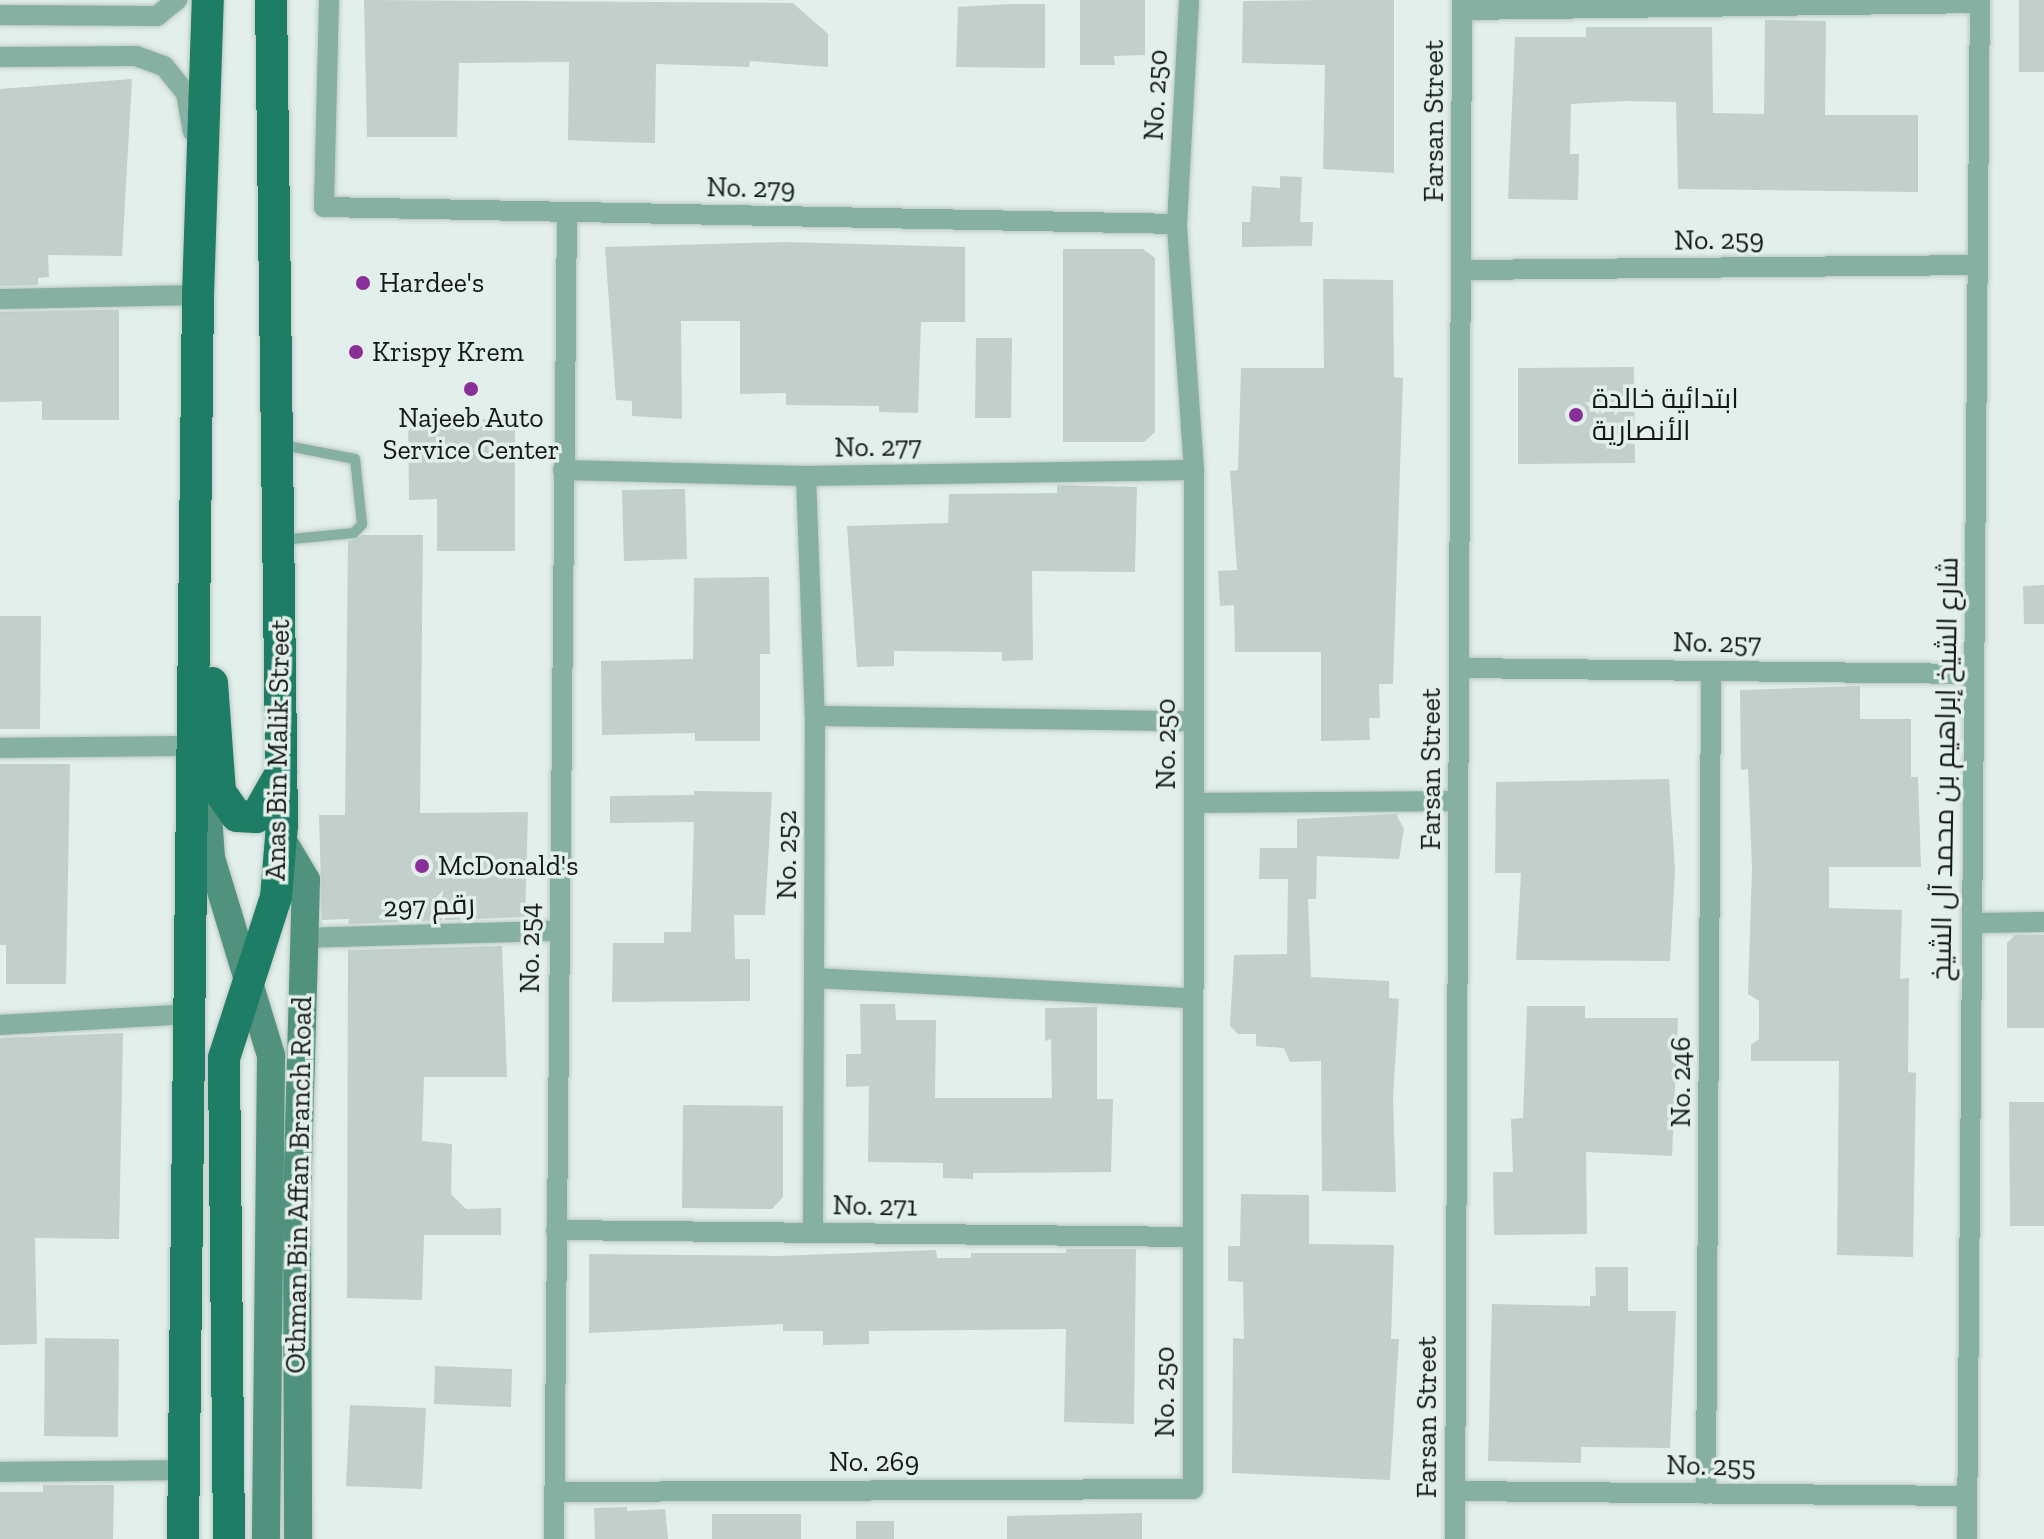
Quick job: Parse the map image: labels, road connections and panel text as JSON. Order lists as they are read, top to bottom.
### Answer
{
  "streets": {
    "main road": ["Anas Bin Malik Street", "Othman Bin Affan Branch Road"],
    "street": [
      "No. 250",
      "Farsan Street",
      "No. 279",
      "No. 259",
      "No. 277",
      "No. 257",
      "شارع الشيخ إبراهيم بن محمد آل الشيخ",
      "No. 252",
      "رقم 297",
      "No. 254",
      "No. 246",
      "No. 271",
      "No. 269",
      "No. 255"
    ]
  },
  "crossings": [
    ["No. 250", "No. 279"],
    ["No. 250", "No. 277"],
    ["No. 250", "No. 271"],
    ["No. 250", "No. 269"],
    ["Farsan Street", "No. 259"],
    ["Farsan Street", "No. 257"],
    ["Farsan Street", "No. 255"],
    ["No. 279", "No. 254"],
    ["No. 259", "شارع الشيخ إبراهيم بن محمد آل الشيخ"],
    ["No. 277", "No. 252"],
    ["No. 277", "No. 254"],
    ["No. 257", "شارع الشيخ إبراهيم بن محمد آل الشيخ"],
    ["No. 257", "No. 246"],
    ["Anas Bin Malik Street", "Othman Bin Affan Branch Road"],
    ["شارع الشيخ إبراهيم بن محمد آل الشيخ", "No. 255"],
    ["No. 252", "No. 271"],
    ["رقم 297", "No. 254"],
    ["رقم 297", "Othman Bin Affan Branch Road"],
    ["No. 254", "No. 271"],
    ["No. 254", "No. 269"],
    ["No. 246", "No. 255"]
  ],
  "places": [
    "Hardee's",
    "Krispy Krem",
    "Najeeb Auto Service Center",
    "ابتدائية خالدة الأنصارية",
    "McDonald's"
  ]
}
